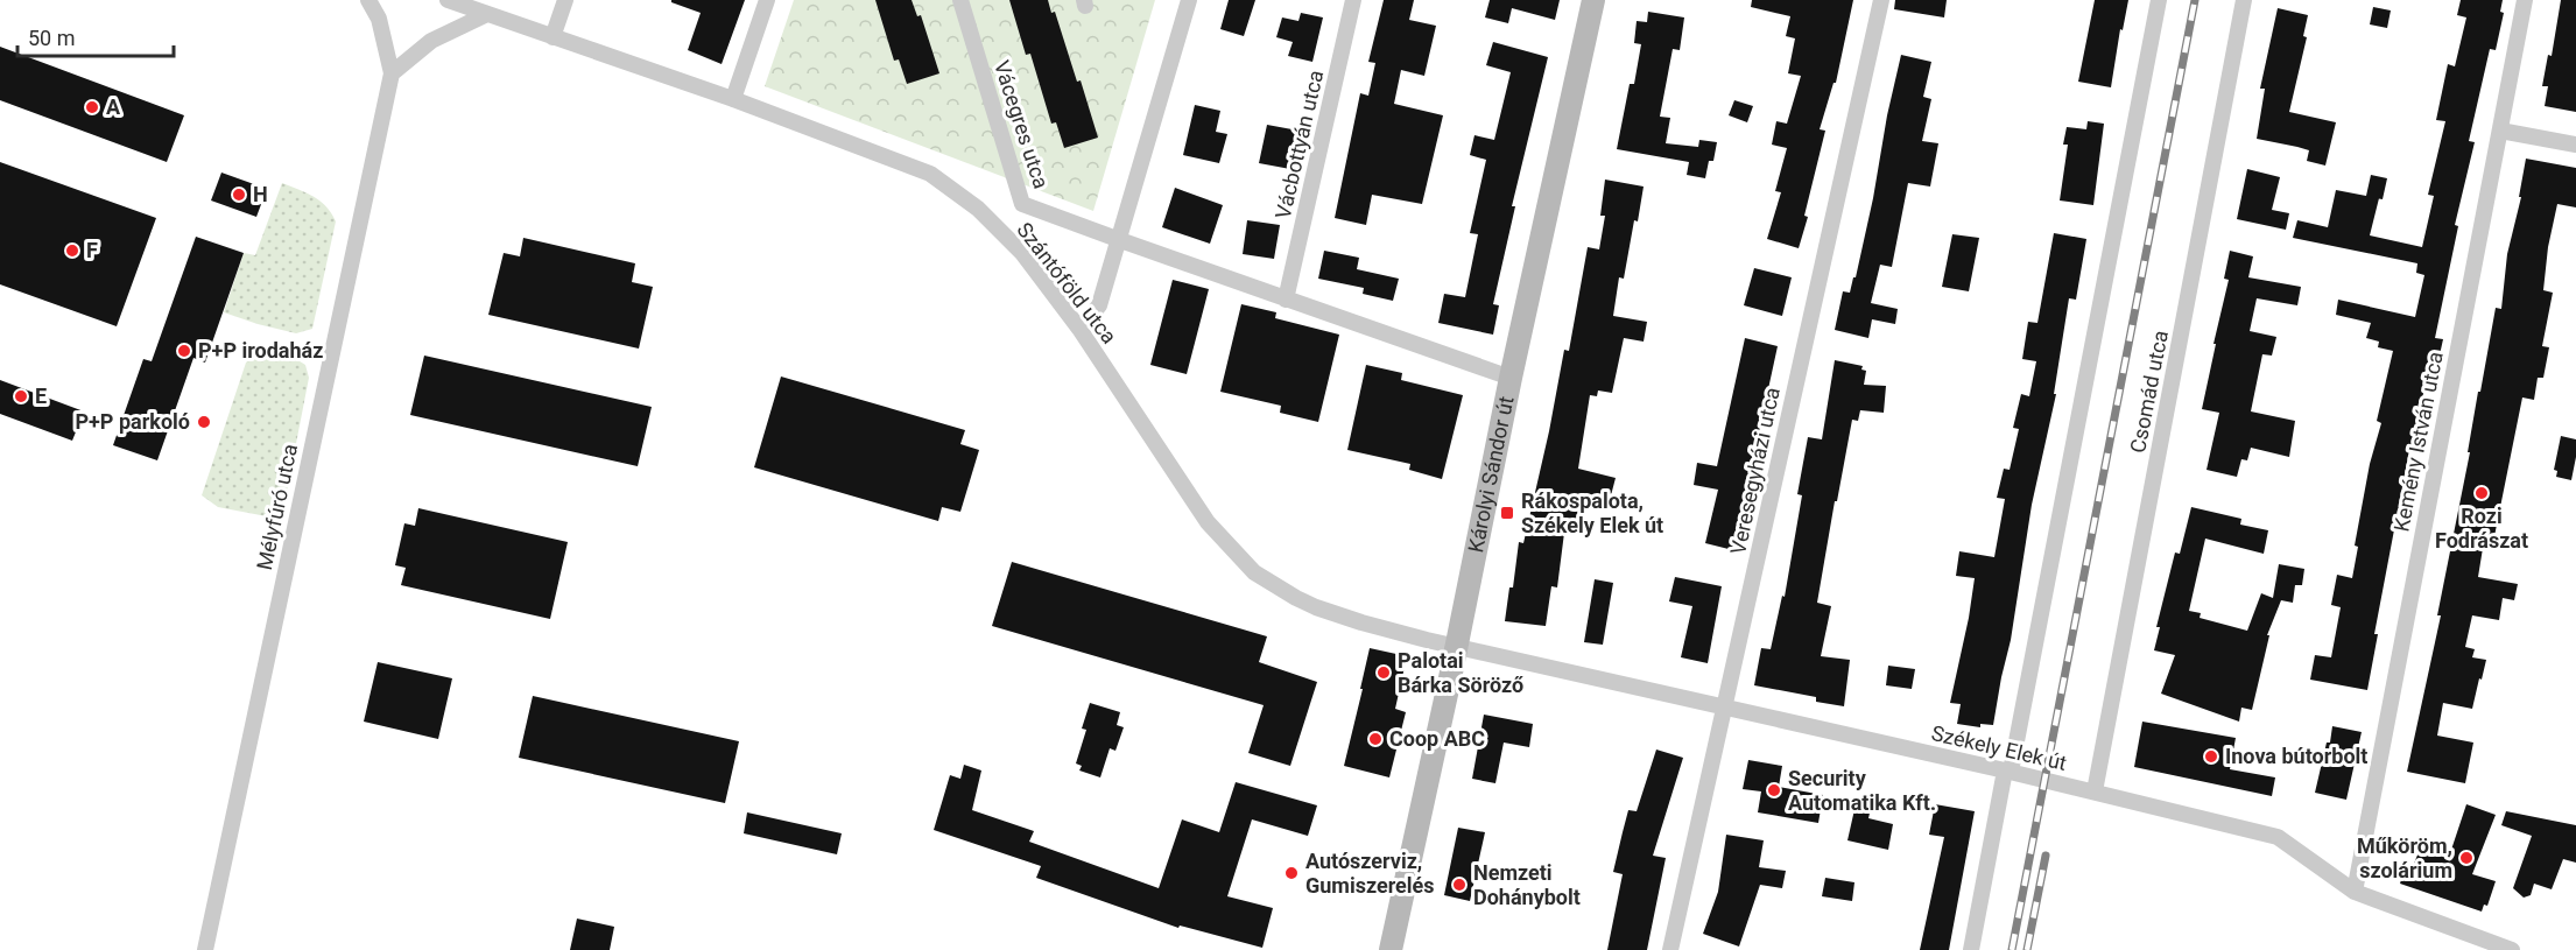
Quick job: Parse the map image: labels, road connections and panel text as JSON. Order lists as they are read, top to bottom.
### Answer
{
  "streets": {
    "street": [
      "Vácegres utca",
      "Vácbottyán utca",
      "Szántóföld utca",
      "Csomád utca",
      "Kemény István utca",
      "Veresegyházi utca",
      "Károlyi Sándor út",
      "Mélyfúró utca",
      "Székely Elek út"
    ]
  },
  "crossings": [
    ["Szántóföld utca", "Károlyi Sándor út"],
    ["Szántóföld utca", "Székely Elek út"],
    ["Csomád utca", "Székely Elek út"],
    ["Kemény István utca", "Székely Elek út"],
    ["Veresegyházi utca", "Székely Elek út"],
    ["Károlyi Sándor út", "Székely Elek út"]
  ],
  "places": {
    "other": [
      "A",
      "H",
      "F",
      "P+P irodaház",
      "E",
      "P+P parkoló",
      "Rozi Fodrászat",
      "Palotai Bárka Söröző",
      "Coop ABC",
      "Inova bútorbolt",
      "Security Automatika Kft.",
      "Műköröm, szolárium",
      "Autószerviz, Gumiszerelés",
      "Nemzeti Dohánybolt"
    ],
    "transit": ["Rákospalota, Székely Elek út"]
  },
  "scale_bar": "50 m"
}
